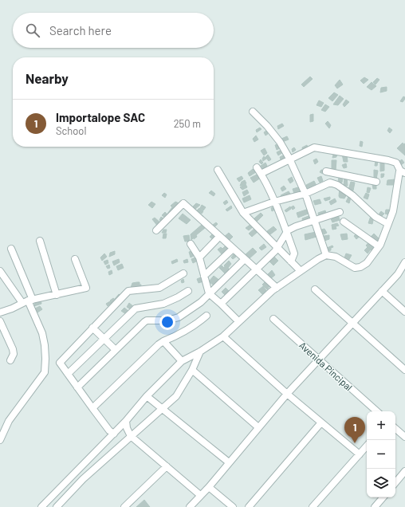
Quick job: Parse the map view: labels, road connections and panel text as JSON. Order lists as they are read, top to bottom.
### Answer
{
  "streets": {
    "street": ["Avenida Pincipal"]
  },
  "page": {
    "search": "Search here",
    "heading": "Nearby",
    "list": [
      {
        "mark": "1",
        "name": "Importalope SAC",
        "note": "School",
        "value": "250 m"
      }
    ],
    "map_buttons": ["+", "−"],
    "pins": "1"
  }
}
